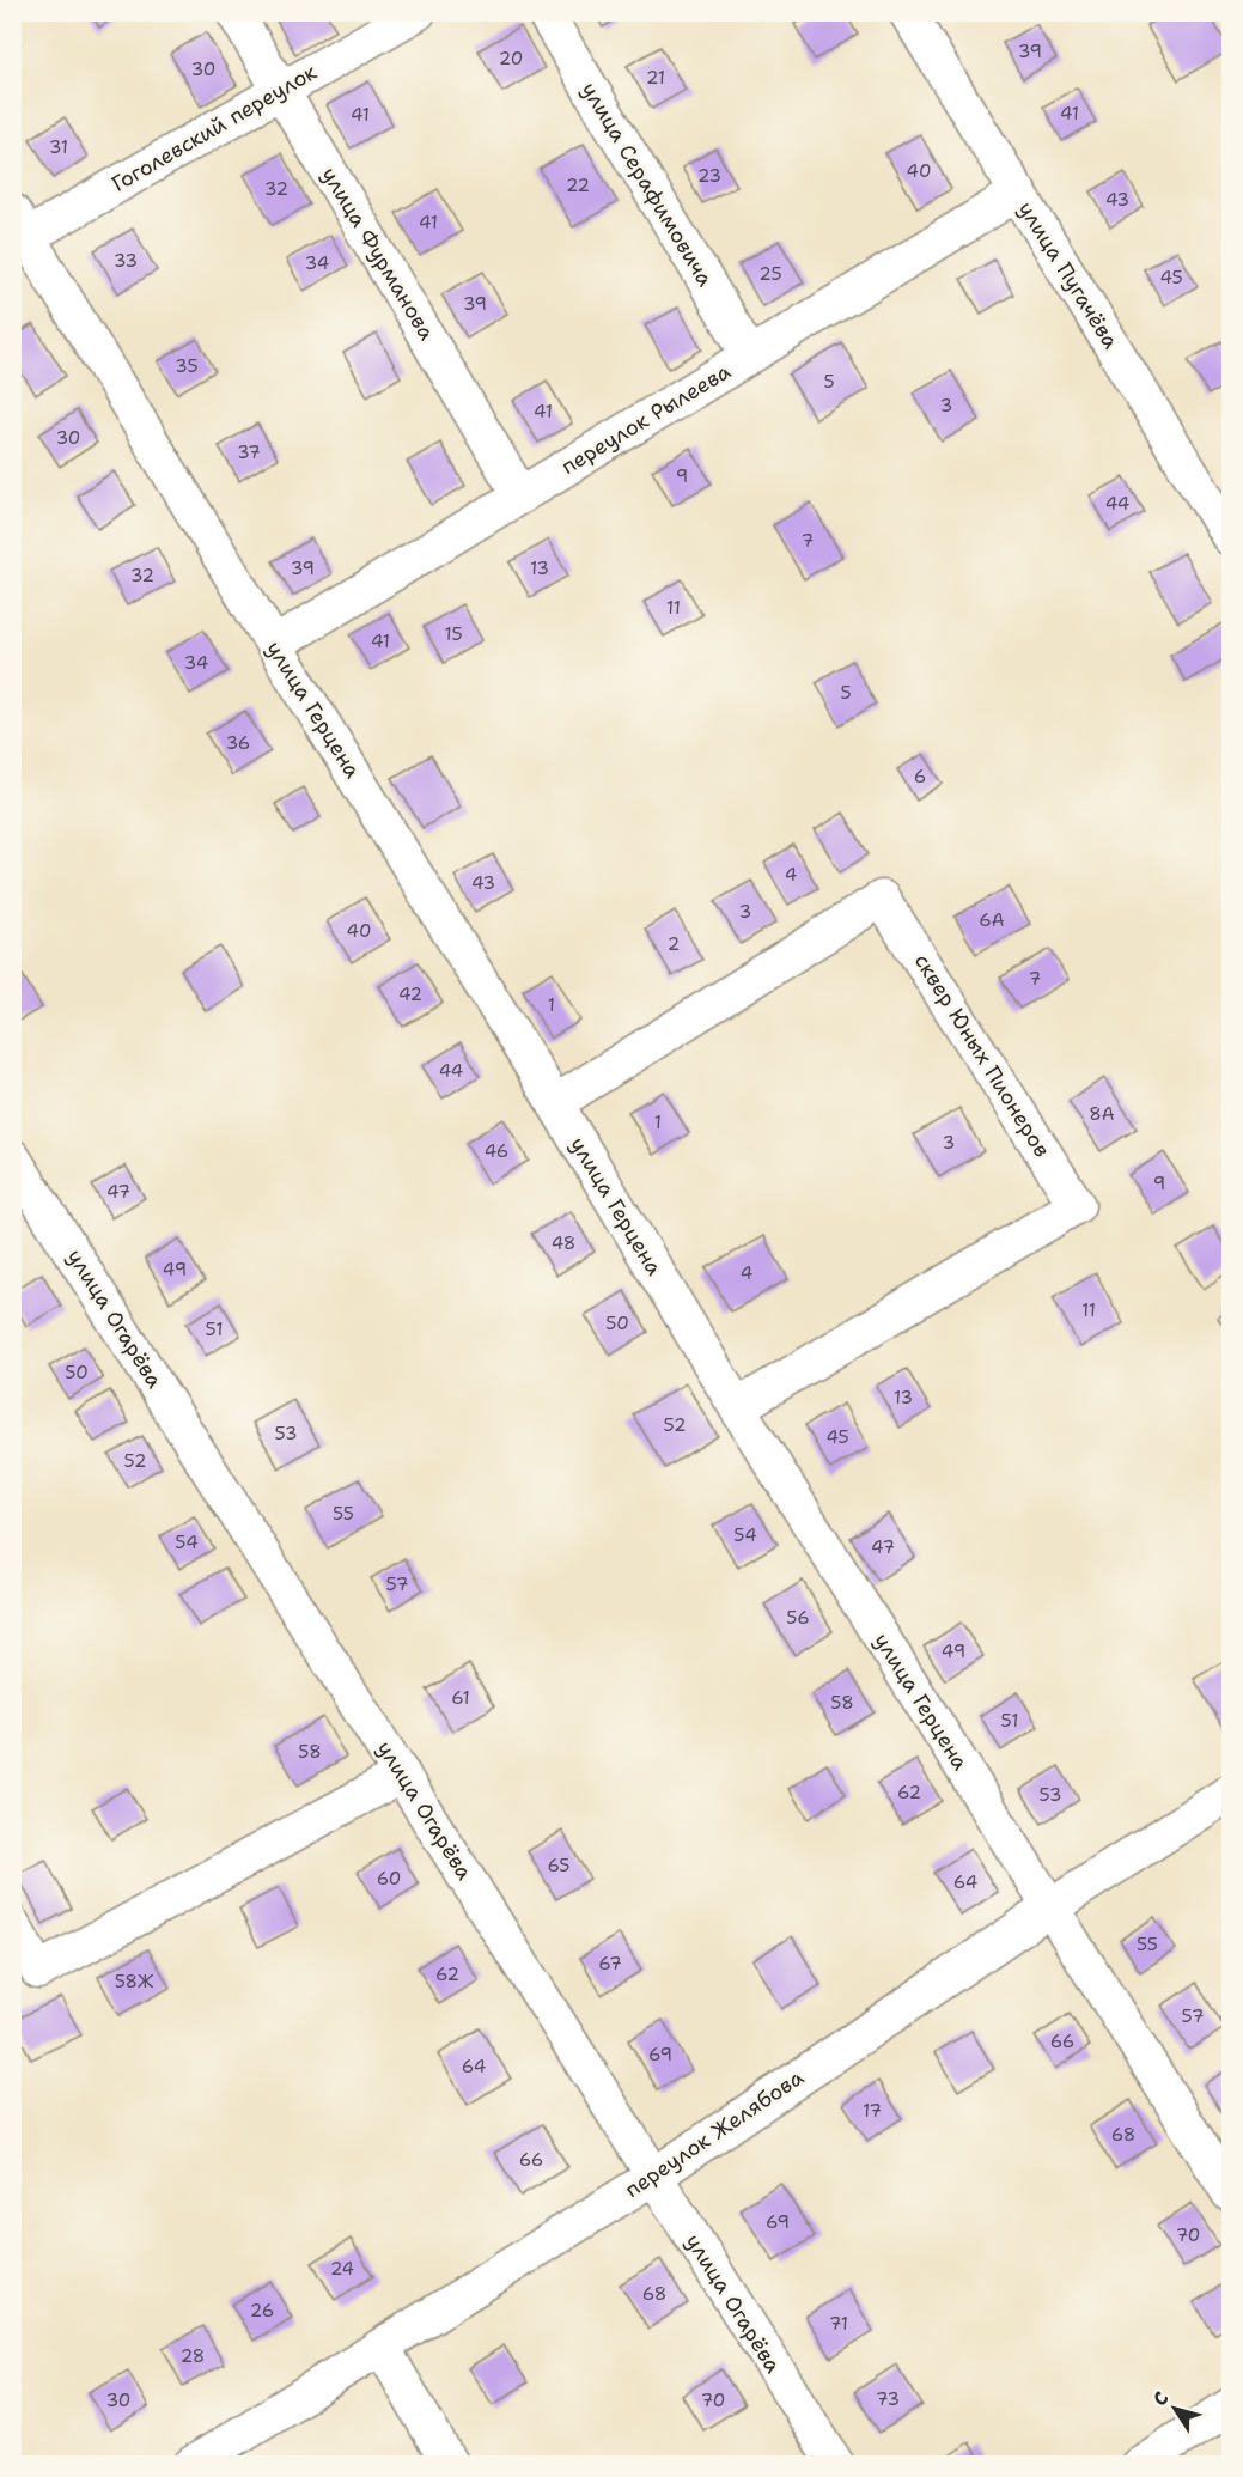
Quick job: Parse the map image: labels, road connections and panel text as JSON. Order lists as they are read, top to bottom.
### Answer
{
  "streets": {
    "street": [
      "Гоголевский переулок",
      "улица Серафимовича",
      "улица Фурманова",
      "улица Пугачёва",
      "переулок Рылеева",
      "улица Герцена",
      "сквер Юных Пионеров",
      "улица Огарёва",
      "переулок Желябова"
    ]
  },
  "crossings": [
    ["Гоголевский переулок", "улица Фурманова"],
    ["Гоголевский переулок", "улица Герцена"],
    ["улица Серафимовича", "переулок Рылеева"],
    ["улица Фурманова", "переулок Рылеева"],
    ["улица Пугачёва", "переулок Рылеева"],
    ["переулок Рылеева", "улица Герцена"],
    ["улица Герцена", "сквер Юных Пионеров"],
    ["улица Герцена", "переулок Желябова"],
    ["улица Огарёва", "переулок Желябова"]
  ],
  "house_numbers": [
    "39",
    "20",
    "30",
    "21",
    "41",
    "41",
    "31",
    "40",
    "23",
    "22",
    "32",
    "43",
    "41",
    "33",
    "34",
    "25",
    "45",
    "39",
    "35",
    "5",
    "3",
    "41",
    "30",
    "37",
    "9",
    "44",
    "7",
    "39",
    "13",
    "32",
    "11",
    "15",
    "41",
    "34",
    "5",
    "36",
    "6",
    "4",
    "43",
    "3",
    "6А",
    "40",
    "2",
    "7",
    "42",
    "1",
    "44",
    "8А",
    "1",
    "3",
    "46",
    "9",
    "47",
    "48",
    "49",
    "4",
    "11",
    "50",
    "51",
    "50",
    "13",
    "52",
    "53",
    "45",
    "52",
    "55",
    "54",
    "54",
    "47",
    "57",
    "56",
    "49",
    "61",
    "58",
    "51",
    "58",
    "62",
    "53",
    "65",
    "60",
    "64",
    "55",
    "67",
    "62",
    "58Ж",
    "57",
    "66",
    "69",
    "64",
    "17",
    "68",
    "66",
    "69",
    "70",
    "24",
    "68",
    "26",
    "71",
    "28",
    "73",
    "30",
    "70"
  ],
  "north": "top left"
}
